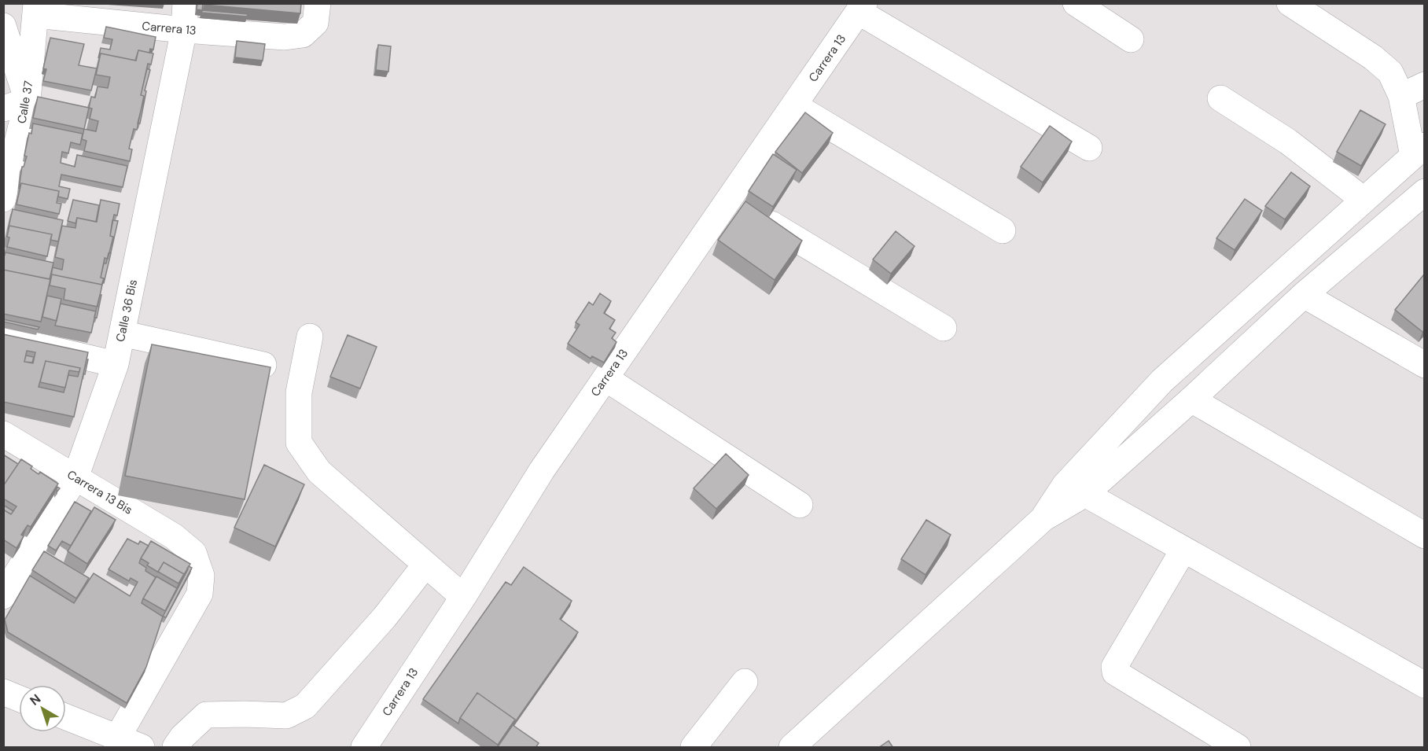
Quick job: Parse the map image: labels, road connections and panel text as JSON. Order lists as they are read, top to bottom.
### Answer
{
  "streets": {
    "street": [
      "Carrera 13",
      "Calle 37",
      "Calle 36 Bis",
      "Carrera 13 Bis"
    ]
  },
  "crossings": [
    ["Carrera 13", "Calle 37"],
    ["Carrera 13", "Calle 36 Bis"],
    ["Calle 36 Bis", "Carrera 13 Bis"]
  ],
  "north": "top left"
}
